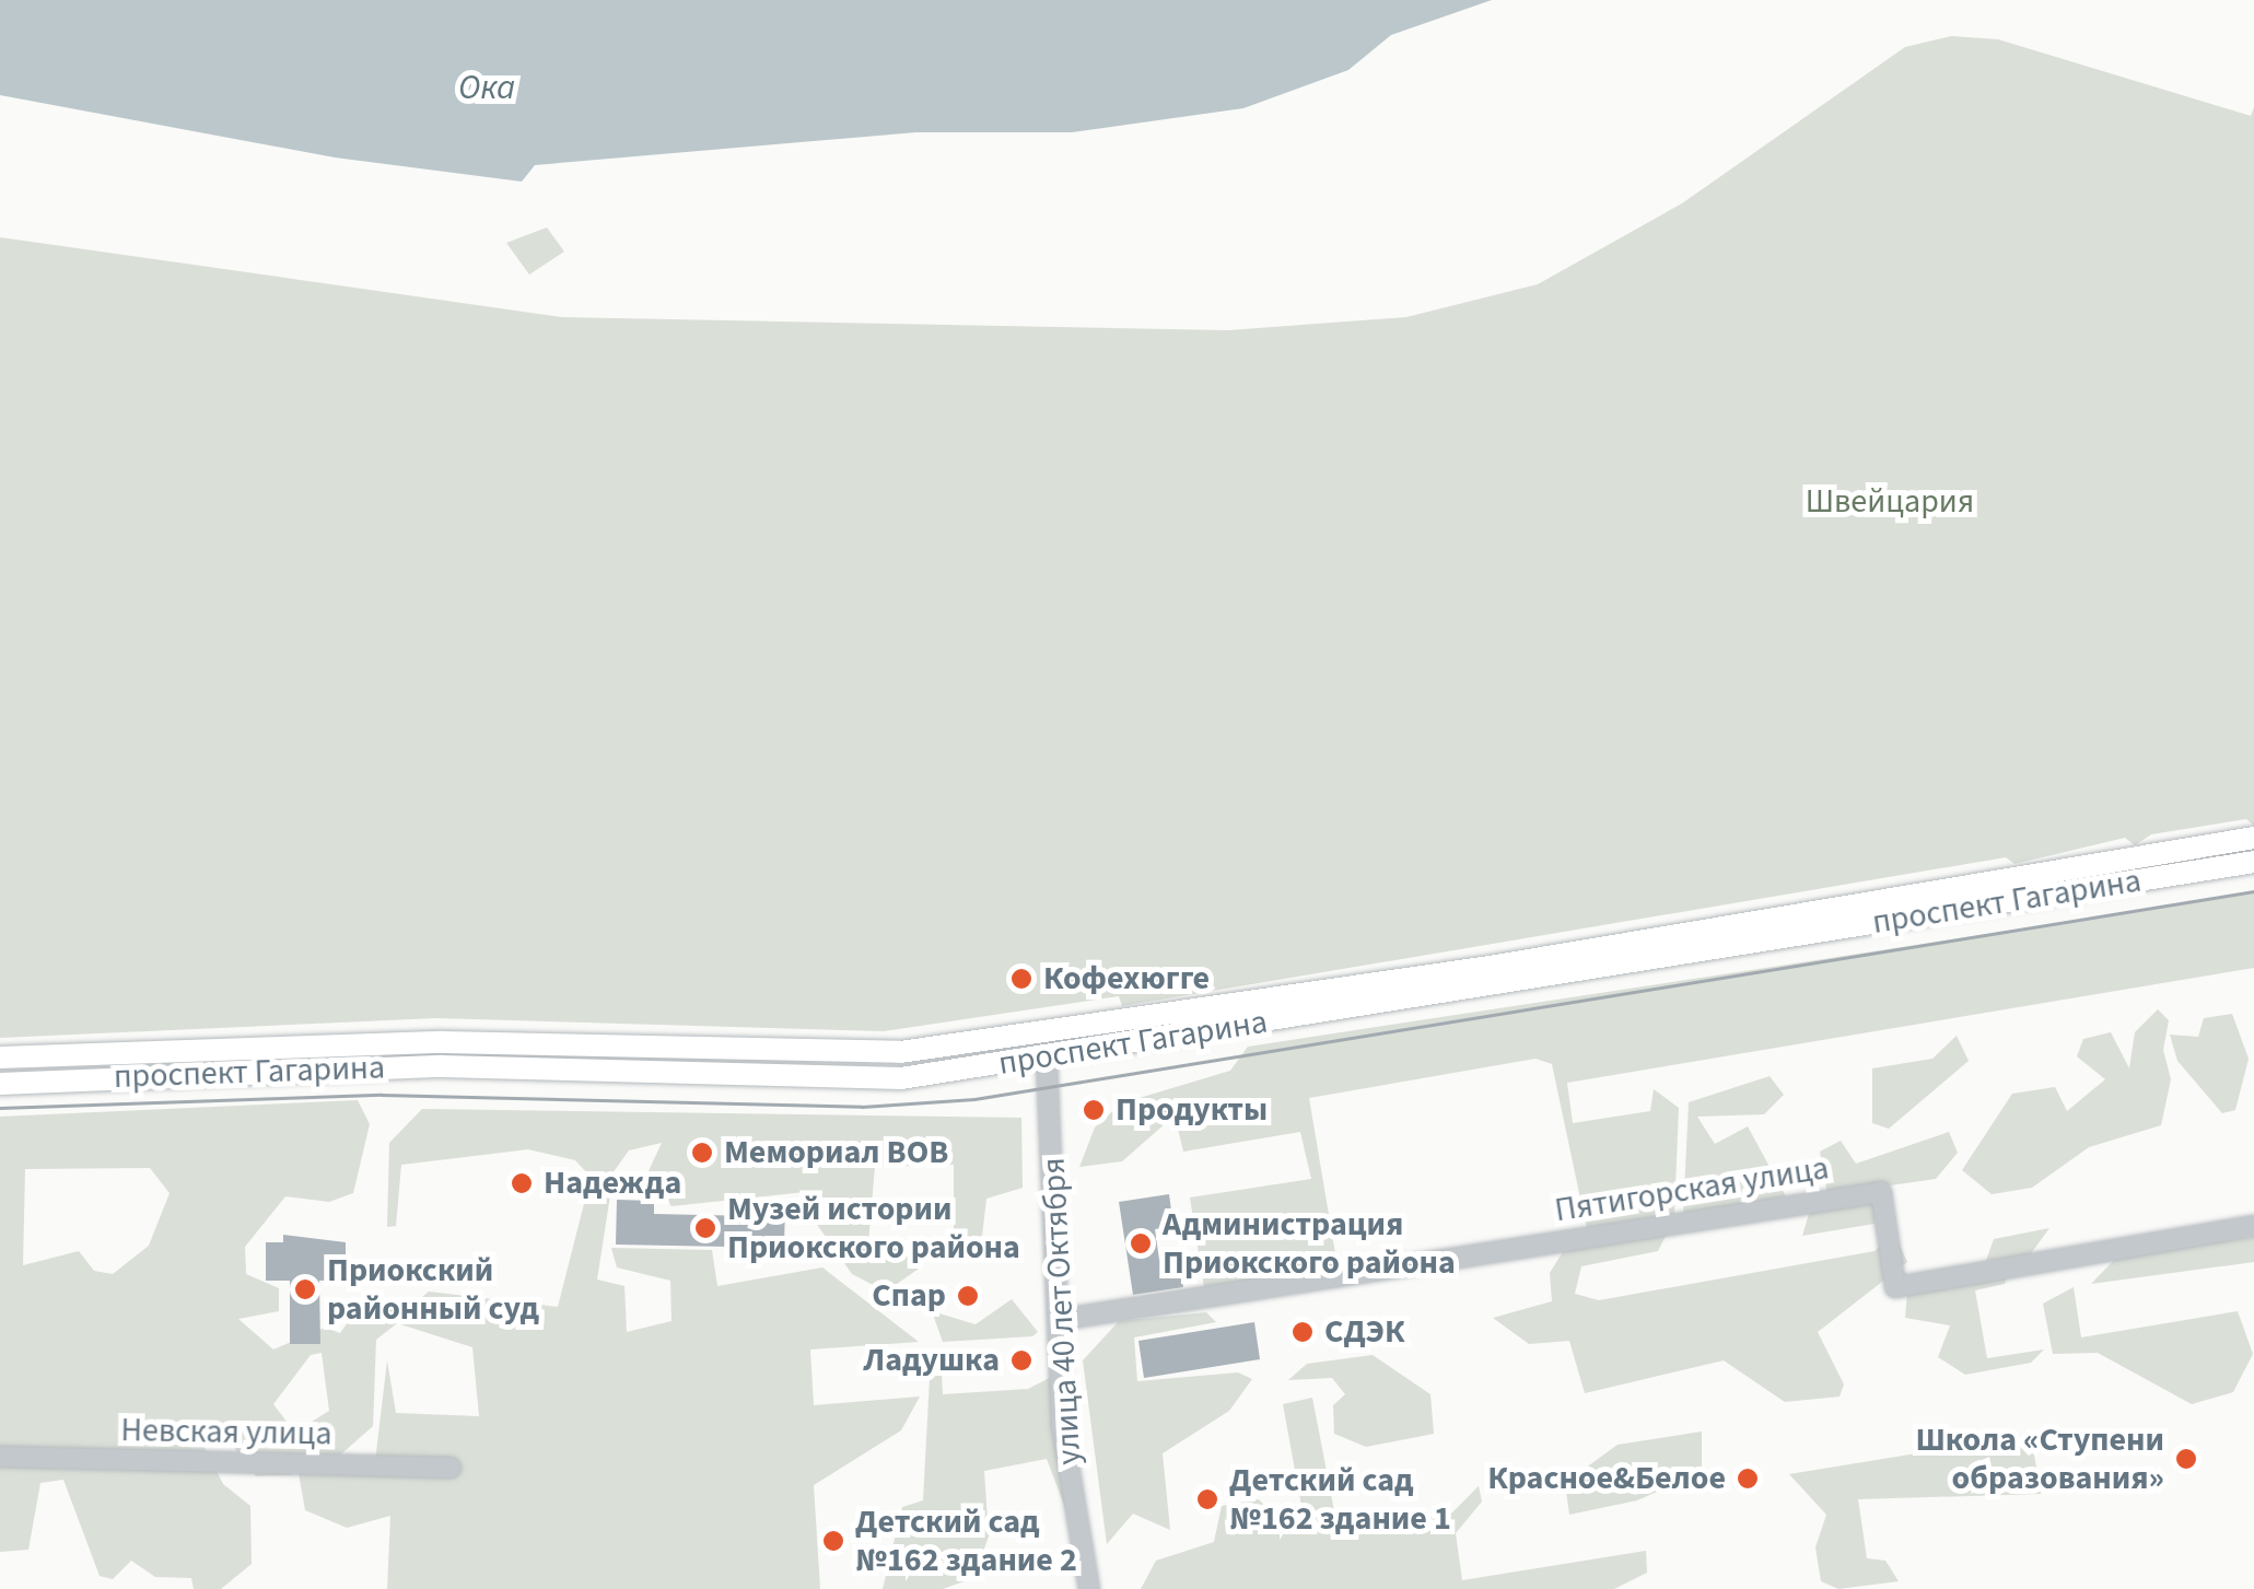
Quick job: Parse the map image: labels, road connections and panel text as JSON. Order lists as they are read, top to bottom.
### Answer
{
  "streets": {
    "main road": ["проспект Гагарина", "улица 40 лет Октября"],
    "street": ["Пятигорская улица", "Невская улица"]
  },
  "crossings": [
    ["проспект Гагарина", "улица 40 лет Октября"],
    ["Пятигорская улица", "улица 40 лет Октября"]
  ],
  "water": ["Ока"],
  "parks": ["Швейцария"],
  "places": [
    "Кофехюгге",
    "Продукты",
    "Мемориал ВОВ",
    "Надежда",
    "Музей истории Приокского района",
    "Администрация Приокского района",
    "Приокский районный суд",
    "Спар",
    "СДЭК",
    "Ладушка",
    "Школа «Ступени образования»",
    "Красное&Белое",
    "Детский сад №162 здание 1",
    "Детский сад №162 здание 2"
  ]
}
